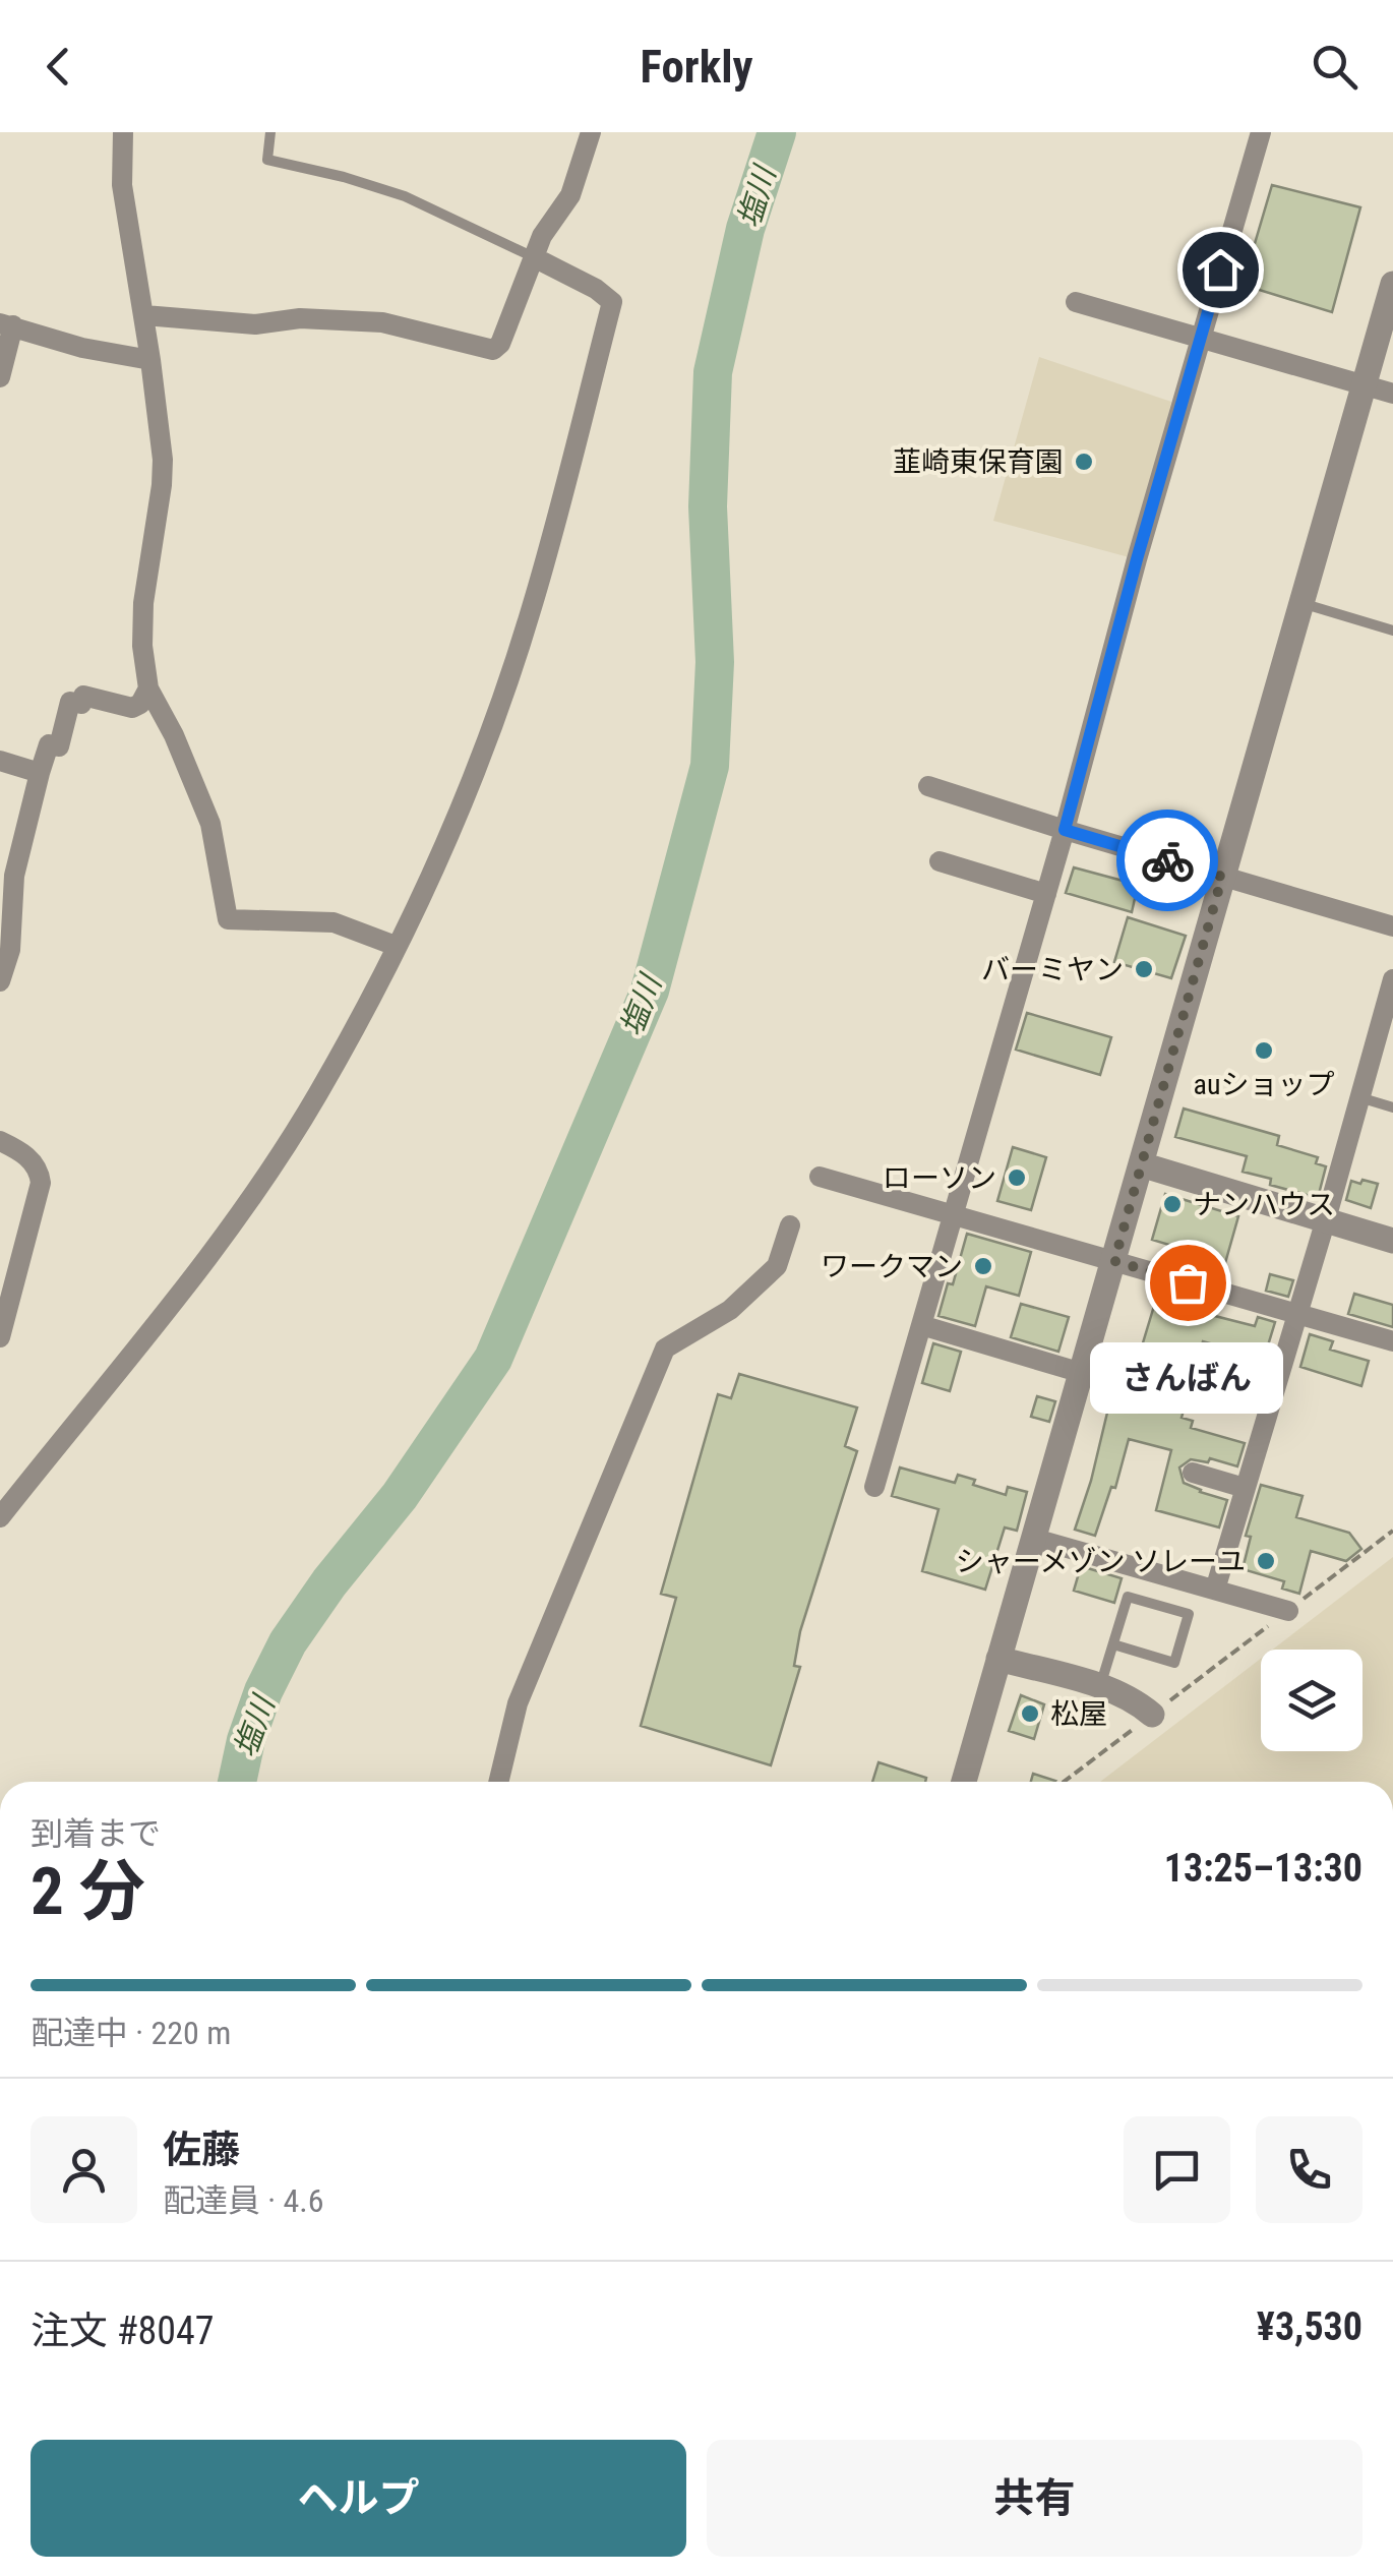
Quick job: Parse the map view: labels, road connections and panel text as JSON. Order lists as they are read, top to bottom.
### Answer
{
  "water": ["塩川"],
  "places": [
    "韮崎東保育園",
    "バーミヤン",
    "auショップ",
    "ローソン",
    "ナンハウス",
    "ワークマン",
    "さんばん",
    "シャーメゾン ソレーユ",
    "松屋"
  ],
  "page": {
    "header": "Forkly",
    "bubble": "さんばん",
    "heading": ["2 分", "到着まで", "13:25–13:30"],
    "panel": [
      "佐藤",
      "配達員 · 4.6",
      "注文 #8047",
      "¥3,530"
    ],
    "bar": "配達中 · 220 m",
    "buttons": ["ヘルプ", "共有"]
  }
}
